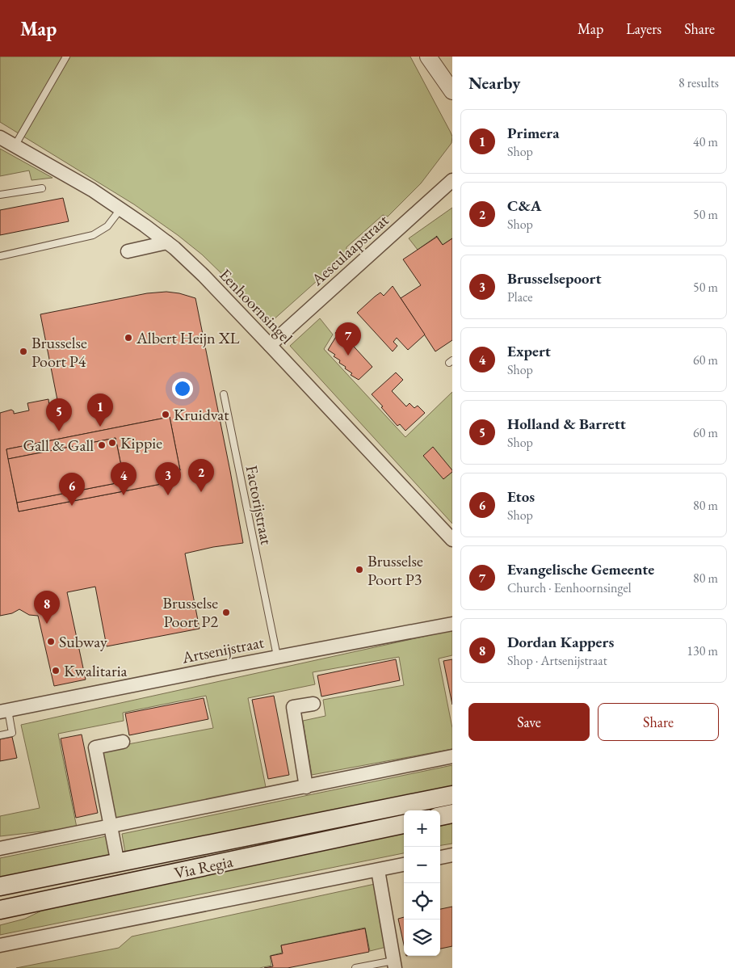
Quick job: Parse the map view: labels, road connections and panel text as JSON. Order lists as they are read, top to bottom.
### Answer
{
  "streets": {
    "main road": ["Via Regia"],
    "street": ["Aesculaapstraat", "Eenhoornsingel", "Artsenijstraat"],
    "lane": ["Factorijstraat"]
  },
  "crossings": [
    ["Aesculaapstraat", "Eenhoornsingel"],
    ["Factorijstraat", "Artsenijstraat"]
  ],
  "places": [
    "Albert Heijn XL",
    "Brusselse Poort P4",
    "Kruidvat",
    "Kippie",
    "Gall & Gall",
    "Brusselse Poort P3",
    "Brusselse Poort P2",
    "Subway",
    "Kwalitaria"
  ],
  "page": {
    "header": "Map",
    "nav": ["Map", "Layers", "Share"],
    "heading": ["Nearby", "8 results"],
    "list": [
      {
        "mark": "1",
        "name": "Primera",
        "note": "Shop",
        "value": "40 m"
      },
      {
        "mark": "2",
        "name": "C&A",
        "note": "Shop",
        "value": "50 m"
      },
      {
        "mark": "3",
        "name": "Brusselsepoort",
        "note": "Place",
        "value": "50 m"
      },
      {
        "mark": "4",
        "name": "Expert",
        "note": "Shop",
        "value": "60 m"
      },
      {
        "mark": "5",
        "name": "Holland & Barrett",
        "note": "Shop",
        "value": "60 m"
      },
      {
        "mark": "6",
        "name": "Etos",
        "note": "Shop",
        "value": "80 m"
      },
      {
        "mark": "7",
        "name": "Evangelische Gemeente",
        "note": "Church · Eenhoornsingel",
        "value": "80 m"
      },
      {
        "mark": "8",
        "name": "Dordan Kappers",
        "note": "Shop · Artsenijstraat",
        "value": "130 m"
      }
    ],
    "pins": [
      "7",
      "1",
      "5",
      "2",
      "3",
      "4",
      "6",
      "8"
    ],
    "buttons": ["Save", "Share"],
    "map_buttons": ["+", "−"]
  }
}
